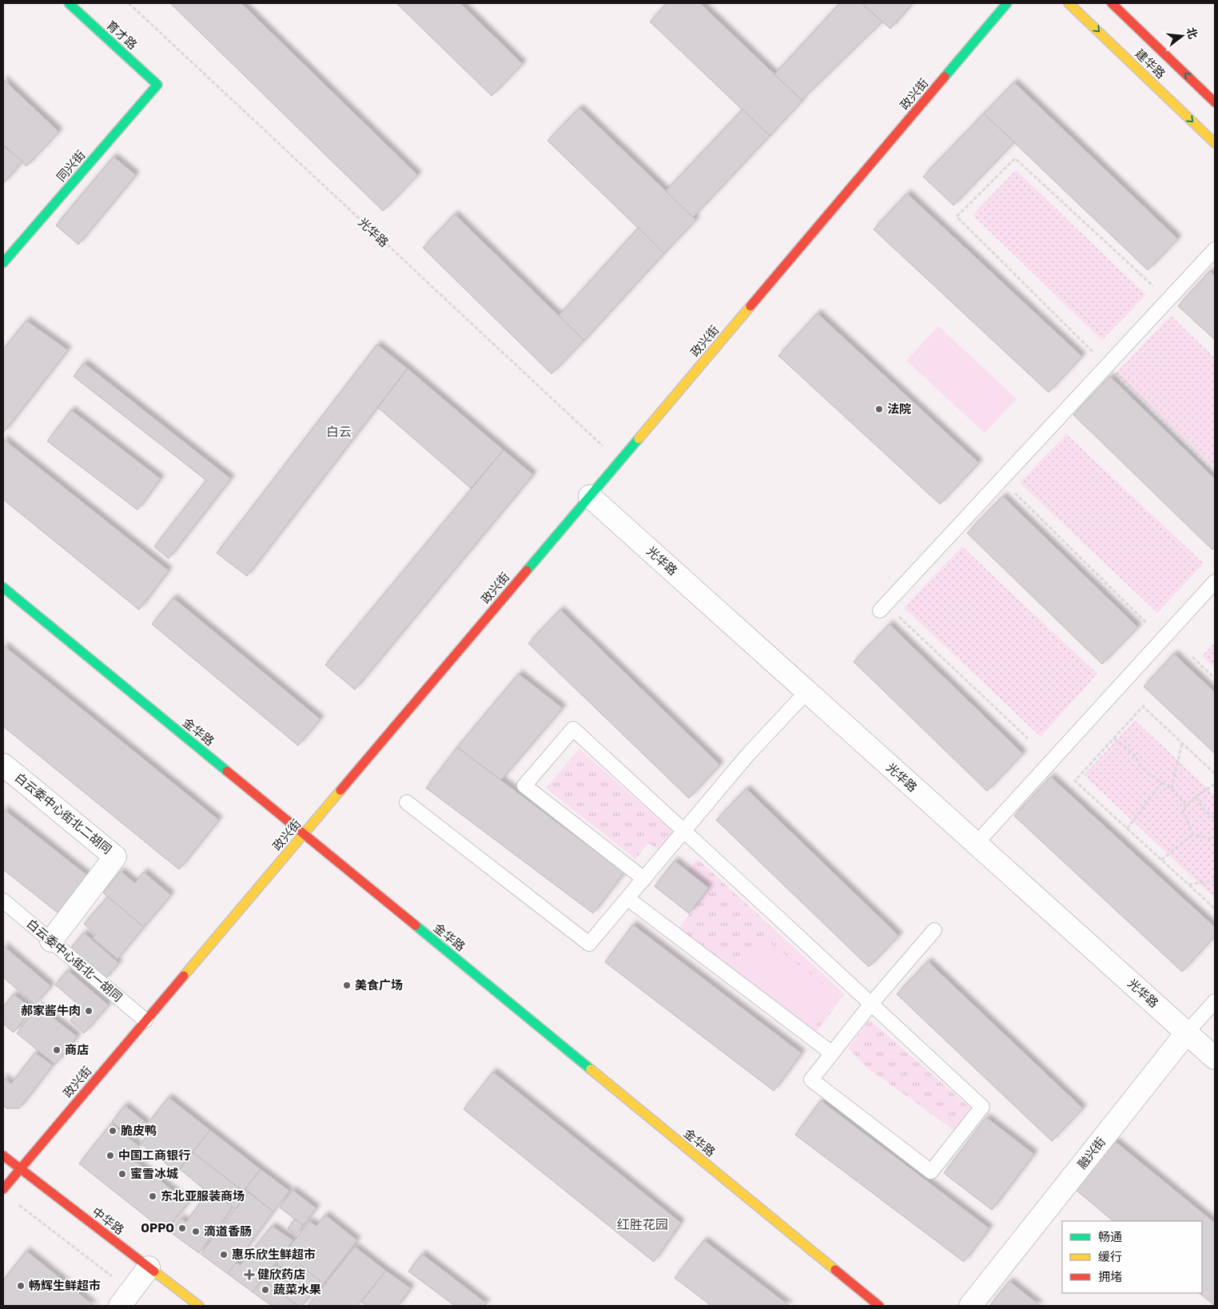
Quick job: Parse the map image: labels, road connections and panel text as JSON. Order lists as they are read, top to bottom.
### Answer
{
  "streets": {
    "street": [
      "育才路",
      "建华路",
      "政兴街",
      "同兴街",
      "光华路",
      "金华路",
      "白云委中心街北二胡同",
      "融兴街",
      "中华路"
    ],
    "lane": ["白云委中心街北一胡同"]
  },
  "crossings": [
    ["育才路", "同兴街"],
    ["政兴街", "光华路"],
    ["政兴街", "金华路"],
    ["政兴街", "白云委中心街北一胡同"],
    ["政兴街", "中华路"],
    ["光华路", "融兴街"],
    ["白云委中心街北二胡同", "白云委中心街北一胡同"]
  ],
  "districts": ["白云", "红胜花园"],
  "places": {
    "other": [
      "法院",
      "美食广场",
      "郝家酱牛肉",
      "商店",
      "脆皮鸭",
      "中国工商银行",
      "蜜雪冰城",
      "东北亚服装商场",
      "OPPO",
      "滴道香肠",
      "惠乐欣生鲜超市",
      "畅辉生鲜超市",
      "蔬菜水果"
    ],
    "health": ["健欣药店"]
  },
  "legend": ["畅通", "缓行", "拥堵"],
  "north": "right"
}
